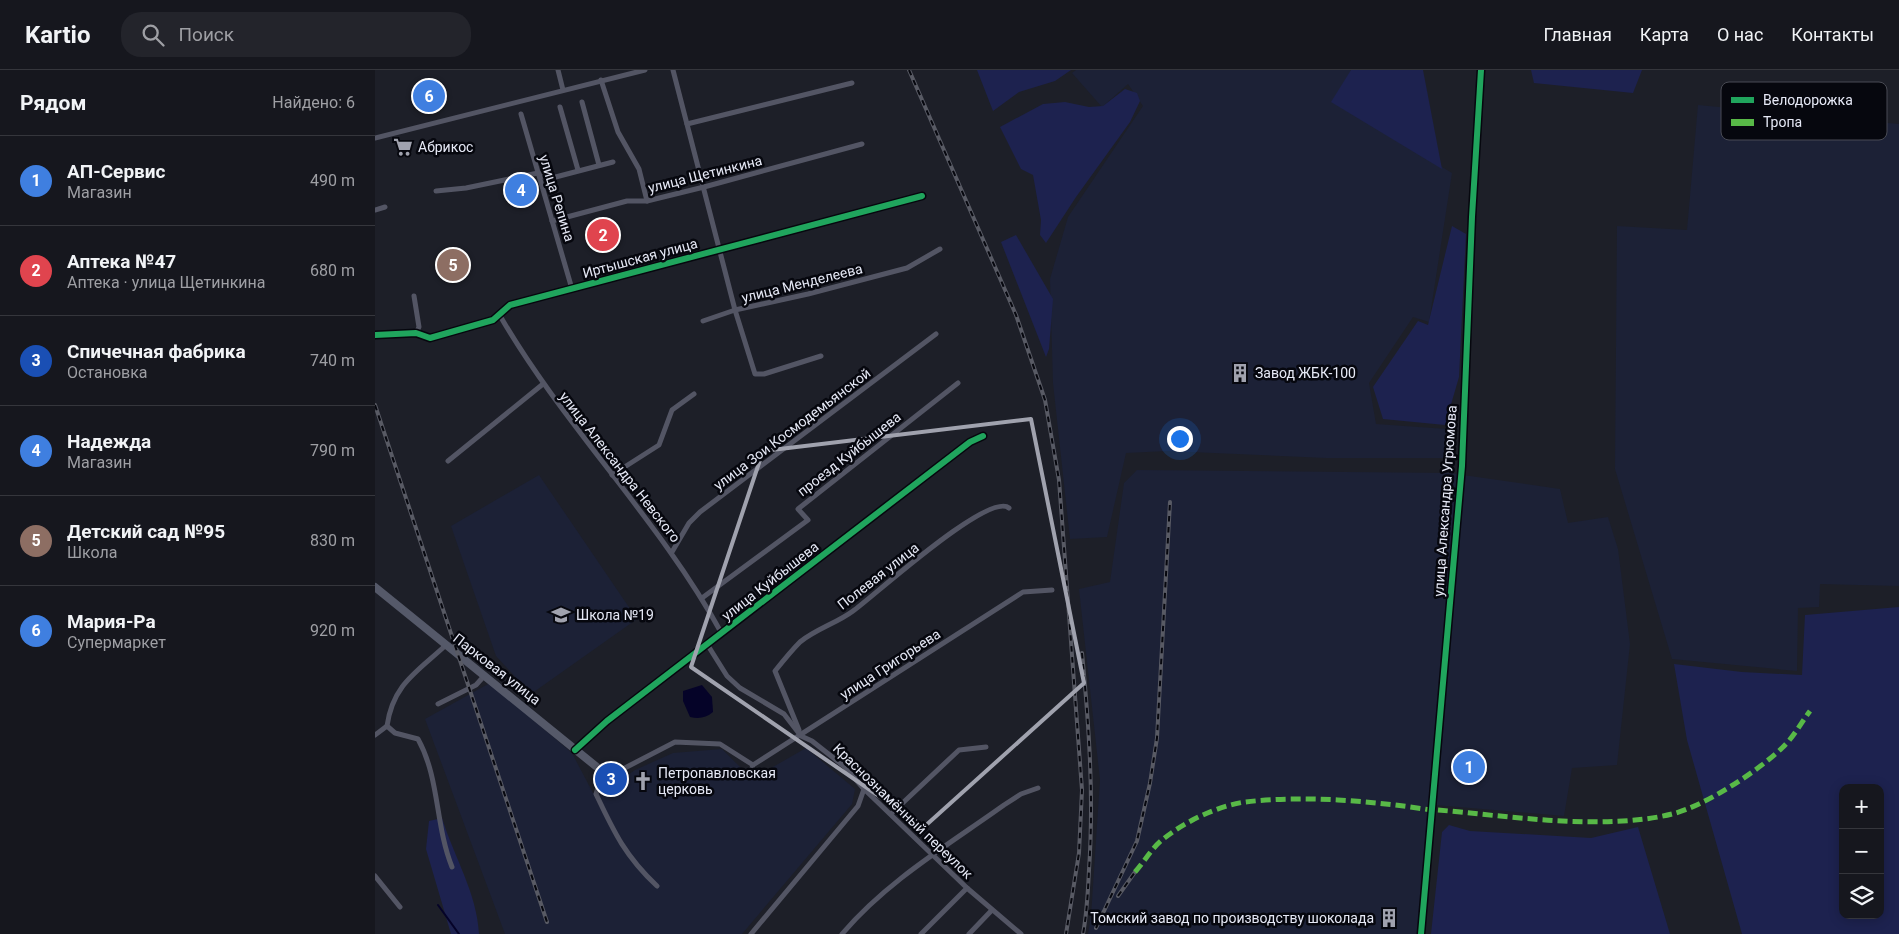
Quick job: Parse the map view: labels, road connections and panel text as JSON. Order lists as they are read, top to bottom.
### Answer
{
  "streets": {
    "street": [
      "улица Щетинкина",
      "улица Репина",
      "Иртышская улица",
      "улица Менделеева",
      "улица Зои Космодемьянской",
      "проезд Куйбышева",
      "улица Александра Невского",
      "улица Александра Угрюмова",
      "Полевая улица",
      "улица Куйбышева",
      "улица Григорьева",
      "Парковая улица",
      "Краснознамённый переулок"
    ]
  },
  "crossings": [
    ["улица Щетинкина", "улица Репина"],
    ["улица Репина", "Иртышская улица"],
    ["Иртышская улица", "улица Александра Невского"],
    ["улица Зои Космодемьянской", "улица Александра Невского"],
    ["проезд Куйбышева", "улица Александра Невского"],
    ["улица Александра Невского", "улица Куйбышева"],
    ["Полевая улица", "улица Григорьева"],
    ["Полевая улица", "Краснознамённый переулок"],
    ["улица Куйбышева", "Парковая улица"],
    ["улица Куйбышева", "Краснознамённый переулок"],
    ["улица Григорьева", "Краснознамённый переулок"]
  ],
  "places": {
    "supermarket": ["Абрикос"],
    "building": ["Завод ЖБК-100", "Томский завод по производству шоколада"],
    "school or university": ["Школа №19"],
    "church": ["Петропавловская церковь"]
  },
  "legend": ["Велодорожка", "Тропа"],
  "page": {
    "header": "Kartio",
    "search": "Поиск",
    "nav": [
      "Главная",
      "Карта",
      "О нас",
      "Контакты"
    ],
    "heading": ["Рядом", "Найдено: 6"],
    "pins": [
      "6",
      "4",
      "2",
      "5",
      "1",
      "3"
    ],
    "list": [
      {
        "mark": "1",
        "name": "АП-Сервис",
        "note": "Магазин",
        "value": "490 m"
      },
      {
        "mark": "2",
        "name": "Аптека №47",
        "note": "Аптека · улица Щетинкина",
        "value": "680 m"
      },
      {
        "mark": "3",
        "name": "Спичечная фабрика",
        "note": "Остановка",
        "value": "740 m"
      },
      {
        "mark": "4",
        "name": "Надежда",
        "note": "Магазин",
        "value": "790 m"
      },
      {
        "mark": "5",
        "name": "Детский сад №95",
        "note": "Школа",
        "value": "830 m"
      },
      {
        "mark": "6",
        "name": "Мария-Ра",
        "note": "Супермаркет",
        "value": "920 m"
      }
    ],
    "map_buttons": ["+", "−"]
  }
}
